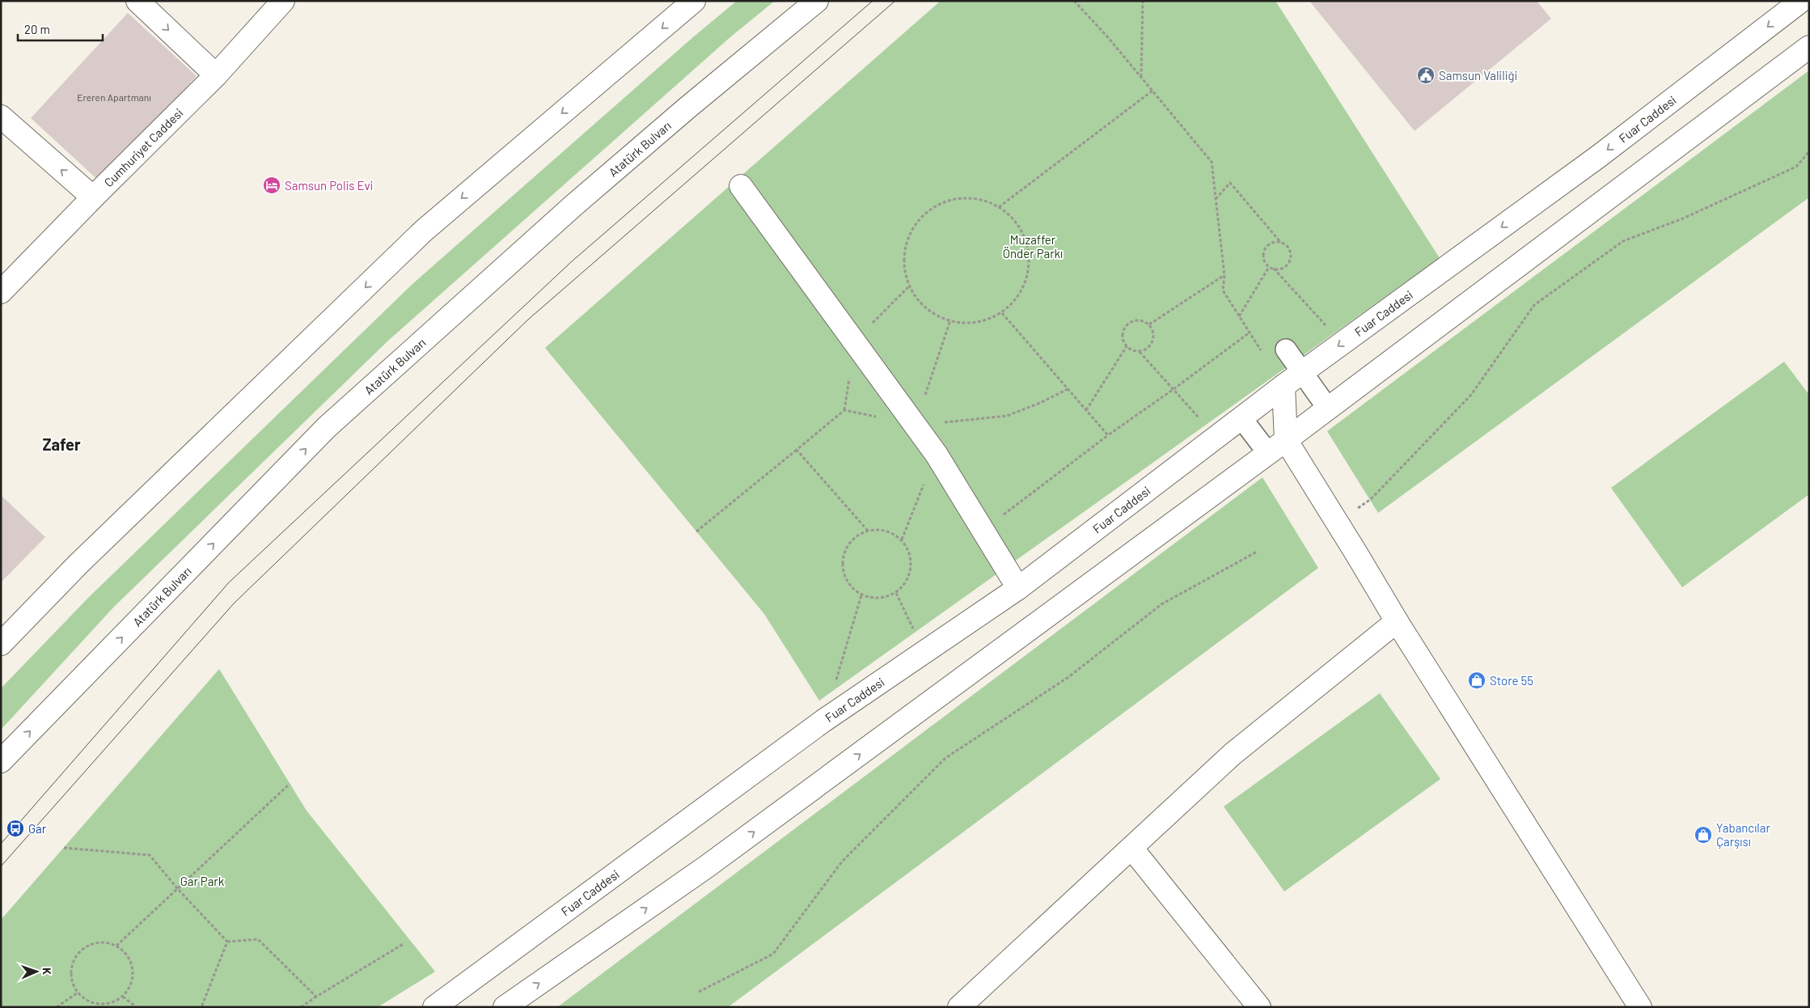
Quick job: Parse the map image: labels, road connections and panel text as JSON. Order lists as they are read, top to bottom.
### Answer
{
  "streets": {
    "main road": ["Fuar Caddesi", "Cumhuriyet Caddesi", "Atatürk Bulvarı"]
  },
  "districts": ["Zafer"],
  "parks": ["Muzaffer Önder Parkı", "Gar Park"],
  "places": {
    "public building": ["Samsun Valiliği"],
    "hotel": ["Samsun Polis Evi"],
    "shop": ["Store 55", "Yabancılar Çarşısı"],
    "bus stop": ["Gar"]
  },
  "house_numbers": ["Ereren Apartmanı"],
  "scale_bar": "20 m",
  "north": "right"
}
